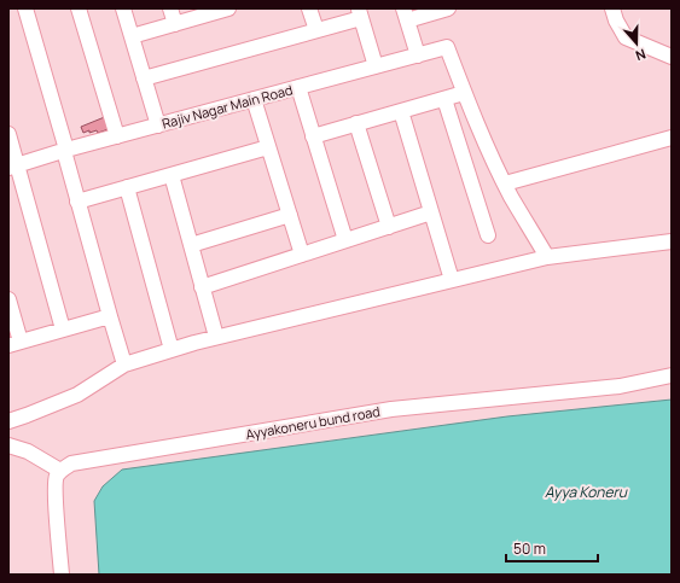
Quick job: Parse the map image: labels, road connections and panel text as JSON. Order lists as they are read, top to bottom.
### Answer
{
  "streets": {
    "street": ["Rajiv Nagar Main Road", "Ayyakoneru bund road"]
  },
  "water": ["Ayya Koneru"],
  "scale_bar": "50 m",
  "north": "bottom"
}
